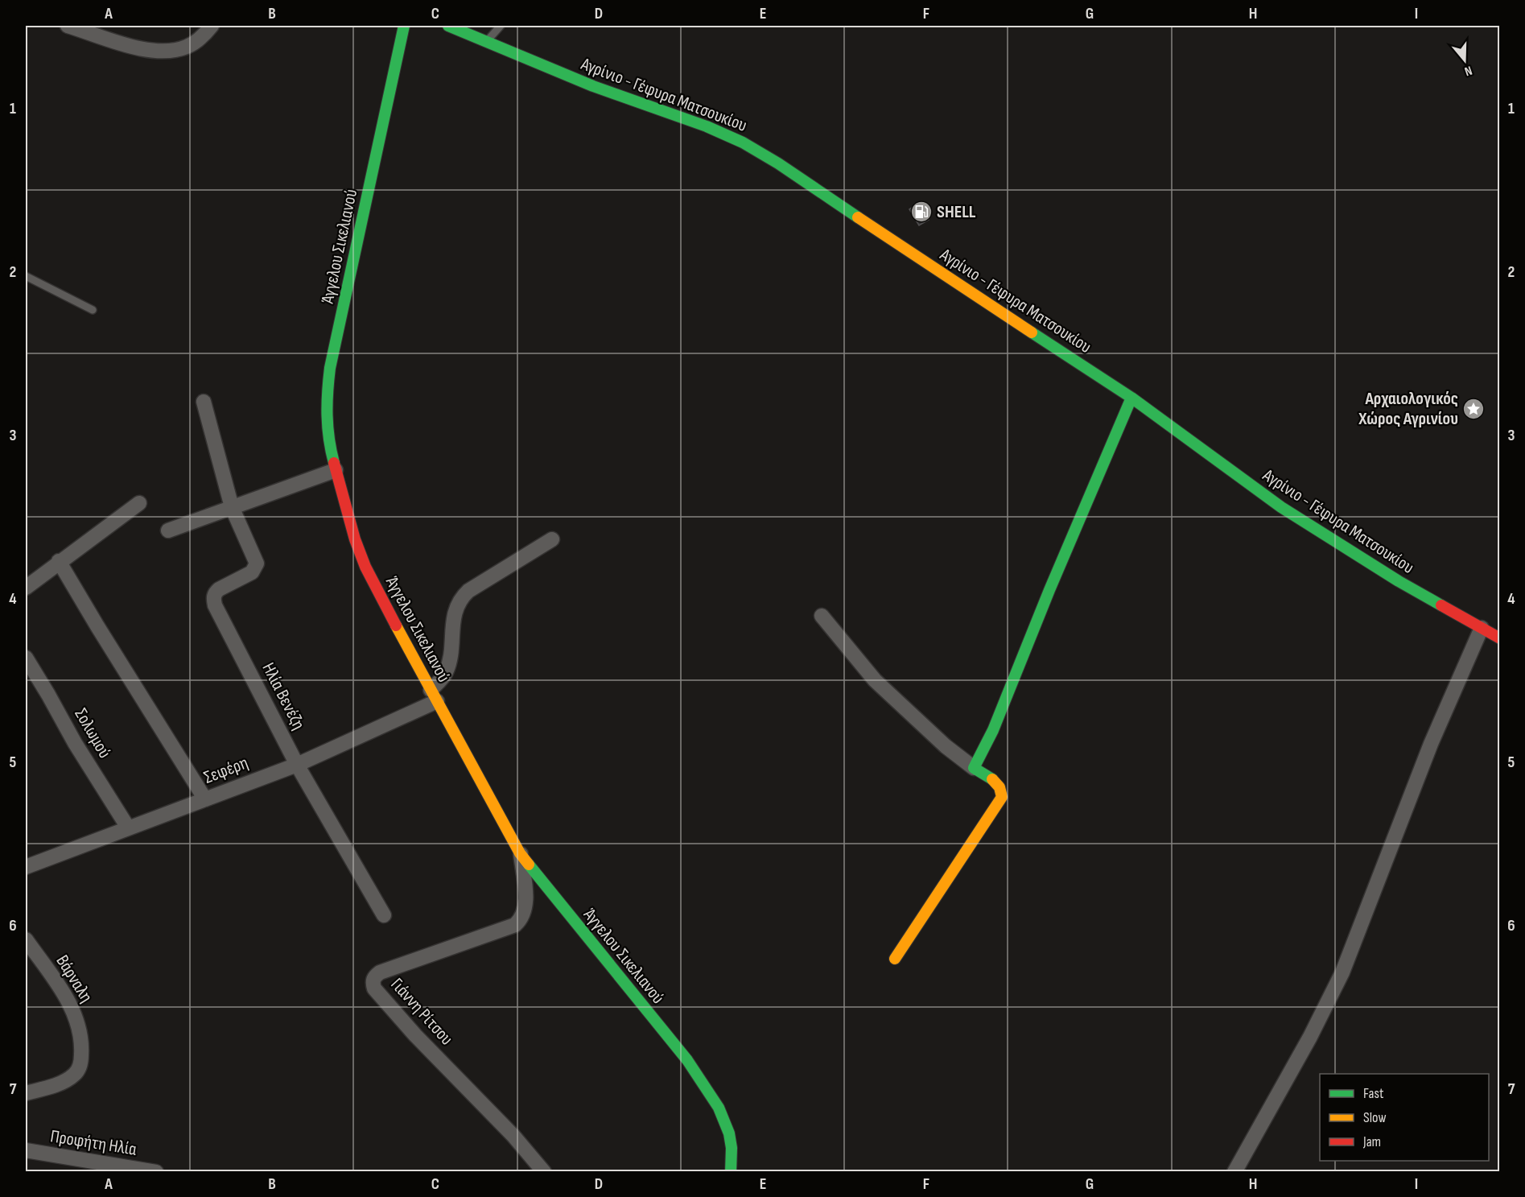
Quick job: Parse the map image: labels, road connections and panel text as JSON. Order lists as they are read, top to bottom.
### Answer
{
  "streets": {
    "street": [
      "Αγρίνιο - Γέφυρα Ματσουκίου",
      "Άγγελου Σικελιανού",
      "Ηλία Βενέζη",
      "Σολωμού",
      "Σεφέρη",
      "Βάρναλη",
      "Γιάννη Ρίτσου",
      "Προφήτη Ηλία"
    ]
  },
  "crossings": [
    ["Άγγελου Σικελιανού", "Σεφέρη"],
    ["Άγγελου Σικελιανού", "Γιάννη Ρίτσου"],
    ["Ηλία Βενέζη", "Σεφέρη"],
    ["Σολωμού", "Σεφέρη"]
  ],
  "places": {
    "fuel station": ["SHELL"],
    "place": ["Αρχαιολογικός Χώρος Αγρινίου"]
  },
  "legend": ["Fast", "Slow", "Jam"],
  "north": "bottom",
  "grid": {
    "columns": [
      "A",
      "B",
      "C",
      "D",
      "E",
      "F",
      "G",
      "H",
      "I"
    ],
    "rows": [
      "1",
      "2",
      "3",
      "4",
      "5",
      "6",
      "7"
    ]
  }
}
